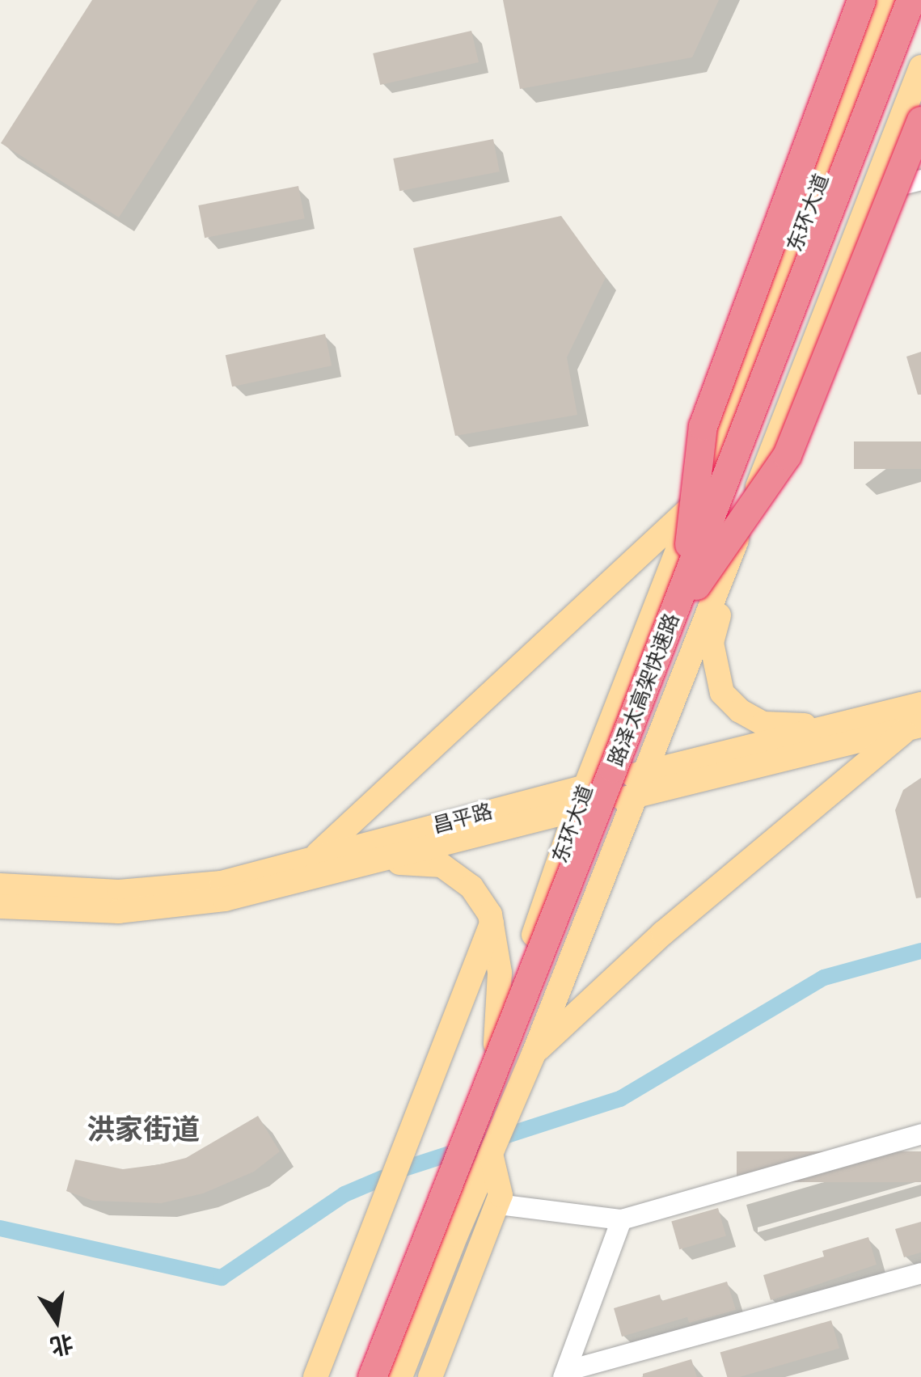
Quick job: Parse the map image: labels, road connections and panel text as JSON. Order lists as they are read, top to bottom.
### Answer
{
  "streets": {
    "highway": ["路泽太高架快速路"],
    "main road": ["东环大道", "昌平路"]
  },
  "crossings": [
    ["东环大道", "昌平路"]
  ],
  "districts": ["洪家街道"],
  "north": "bottom"
}
